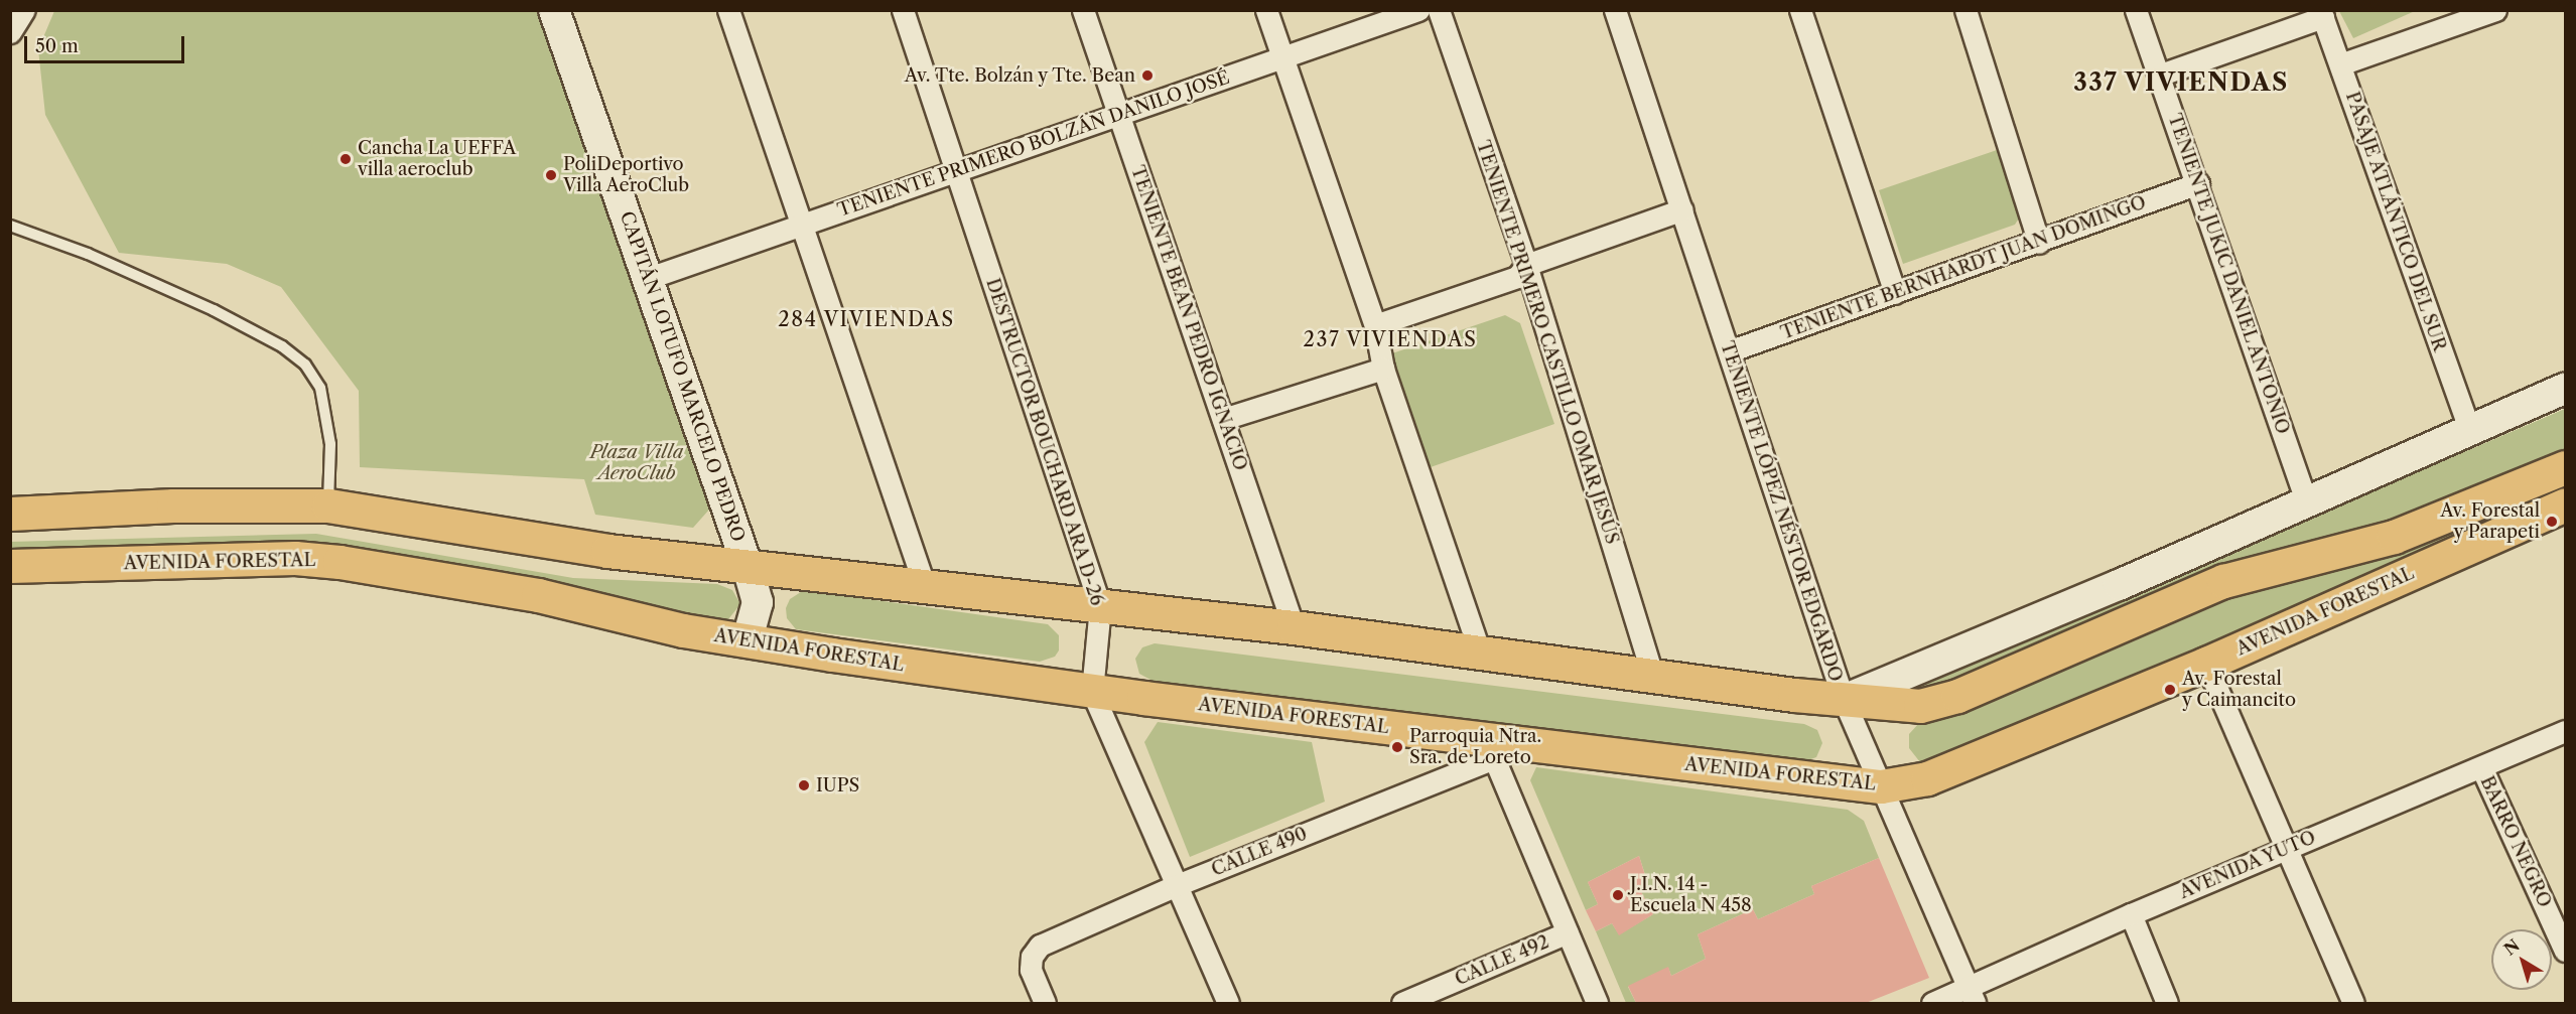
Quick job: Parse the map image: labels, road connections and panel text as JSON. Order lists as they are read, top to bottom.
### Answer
{
  "streets": {
    "main road": ["AVENIDA FORESTAL"],
    "street": [
      "TENIENTE PRIMERO BOLZÁN DANILO JOSÉ",
      "PASAJE ATLÁNTICO DEL SUR",
      "TENIENTE BERNHARDT JUAN DOMINGO",
      "TENIENTE JUKIC DANIEL ANTONIO",
      "TENIENTE BEAN PEDRO IGNACIO",
      "TENIENTE PRIMERO CASTILLO OMAR JESÚS",
      "CAPITÁN LOTUFO MARCELO PEDRO",
      "DESTRUCTOR BOUCHARD ARA D-26",
      "TENIENTE LÓPEZ NÉSTOR EDGARDO",
      "BARRO NEGRO",
      "CALLE 490",
      "AVENIDA YUTO",
      "CALLE 492"
    ]
  },
  "crossings": [
    ["TENIENTE PRIMERO BOLZÁN DANILO JOSÉ", "TENIENTE BEAN PEDRO IGNACIO"],
    ["TENIENTE PRIMERO BOLZÁN DANILO JOSÉ", "CAPITÁN LOTUFO MARCELO PEDRO"],
    ["TENIENTE PRIMERO BOLZÁN DANILO JOSÉ", "DESTRUCTOR BOUCHARD ARA D-26"],
    ["TENIENTE BERNHARDT JUAN DOMINGO", "TENIENTE JUKIC DANIEL ANTONIO"],
    ["TENIENTE BERNHARDT JUAN DOMINGO", "TENIENTE LÓPEZ NÉSTOR EDGARDO"],
    ["CAPITÁN LOTUFO MARCELO PEDRO", "AVENIDA FORESTAL"],
    ["DESTRUCTOR BOUCHARD ARA D-26", "AVENIDA FORESTAL"],
    ["DESTRUCTOR BOUCHARD ARA D-26", "CALLE 490"],
    ["TENIENTE LÓPEZ NÉSTOR EDGARDO", "AVENIDA FORESTAL"],
    ["TENIENTE LÓPEZ NÉSTOR EDGARDO", "AVENIDA YUTO"],
    ["AVENIDA FORESTAL", "CALLE 490"],
    ["BARRO NEGRO", "AVENIDA YUTO"]
  ],
  "districts": ["337 VIVIENDAS", "284 VIVIENDAS", "237 VIVIENDAS"],
  "parks": ["Plaza Villa AeroClub"],
  "places": [
    "Av. Tte. Bolzán y Tte. Bean",
    "Cancha La UEFFA villa aeroclub",
    "PoliDeportivo Villa AeroClub",
    "Av. Forestal y Parapeti",
    "Av. Forestal y Caimancito",
    "Parroquia Ntra. Sra. de Loreto",
    "IUPS",
    "J.I.N. 14 - Escuela N 458"
  ],
  "scale_bar": "50 m",
  "north": "top left"
}
